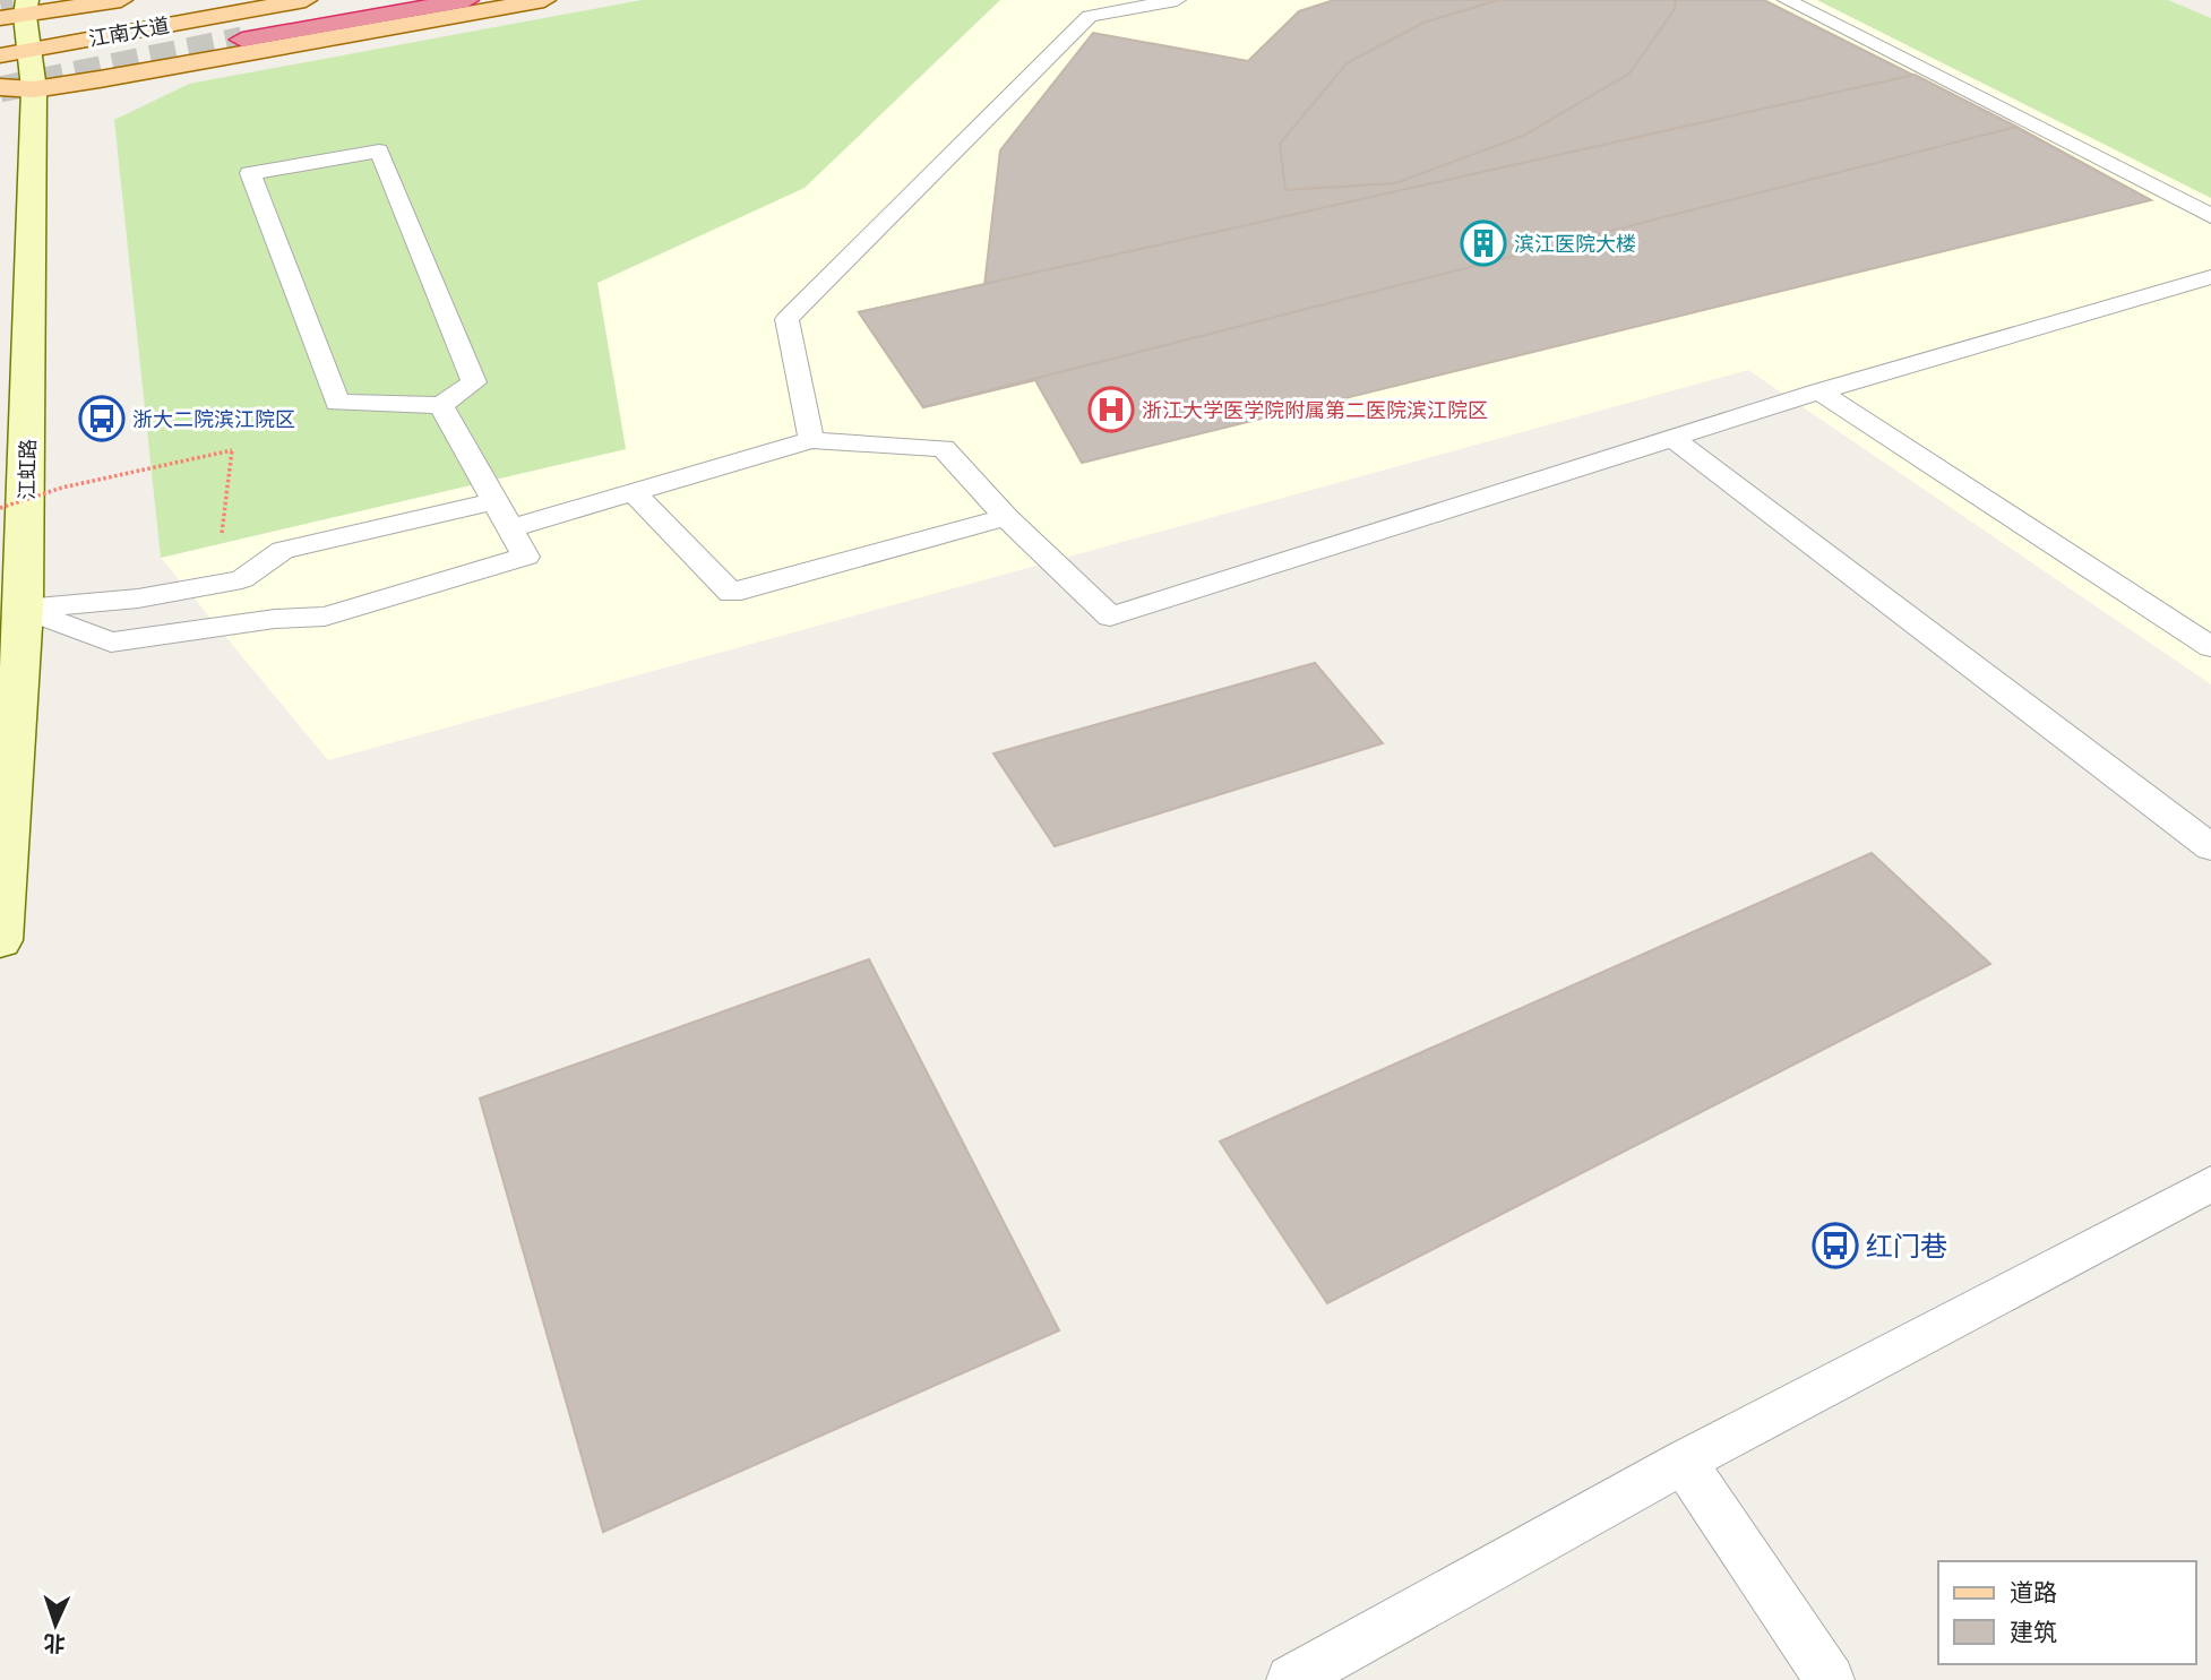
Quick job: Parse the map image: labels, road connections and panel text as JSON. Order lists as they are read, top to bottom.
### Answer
{
  "streets": {
    "main road": ["江南大道", "江虹路"]
  },
  "crossings": [
    ["江南大道", "江虹路"]
  ],
  "places": {
    "building": ["滨江医院大楼"],
    "hospital": ["浙江大学医学院附属第二医院滨江院区"],
    "bus stop": ["浙大二院滨江院区", "红门巷"]
  },
  "legend": ["道路", "建筑"],
  "north": "bottom"
}
